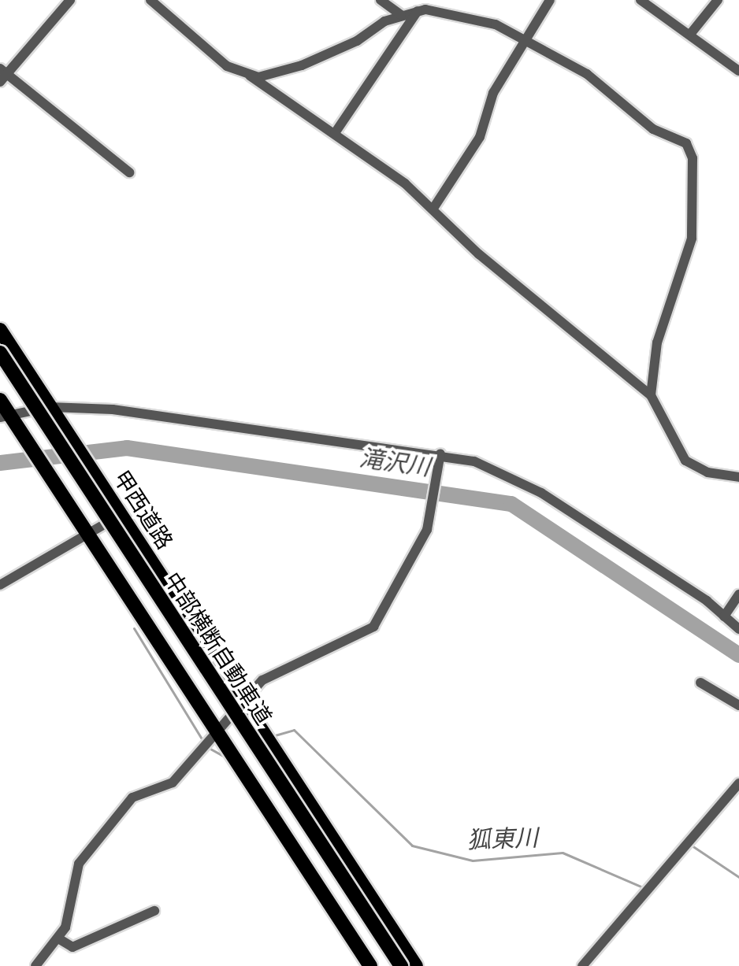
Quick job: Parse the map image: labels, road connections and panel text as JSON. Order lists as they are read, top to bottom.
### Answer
{
  "streets": {
    "highway": ["甲西道路", "中部横断自動車道"]
  },
  "water": ["滝沢川", "狐東川"]
}
